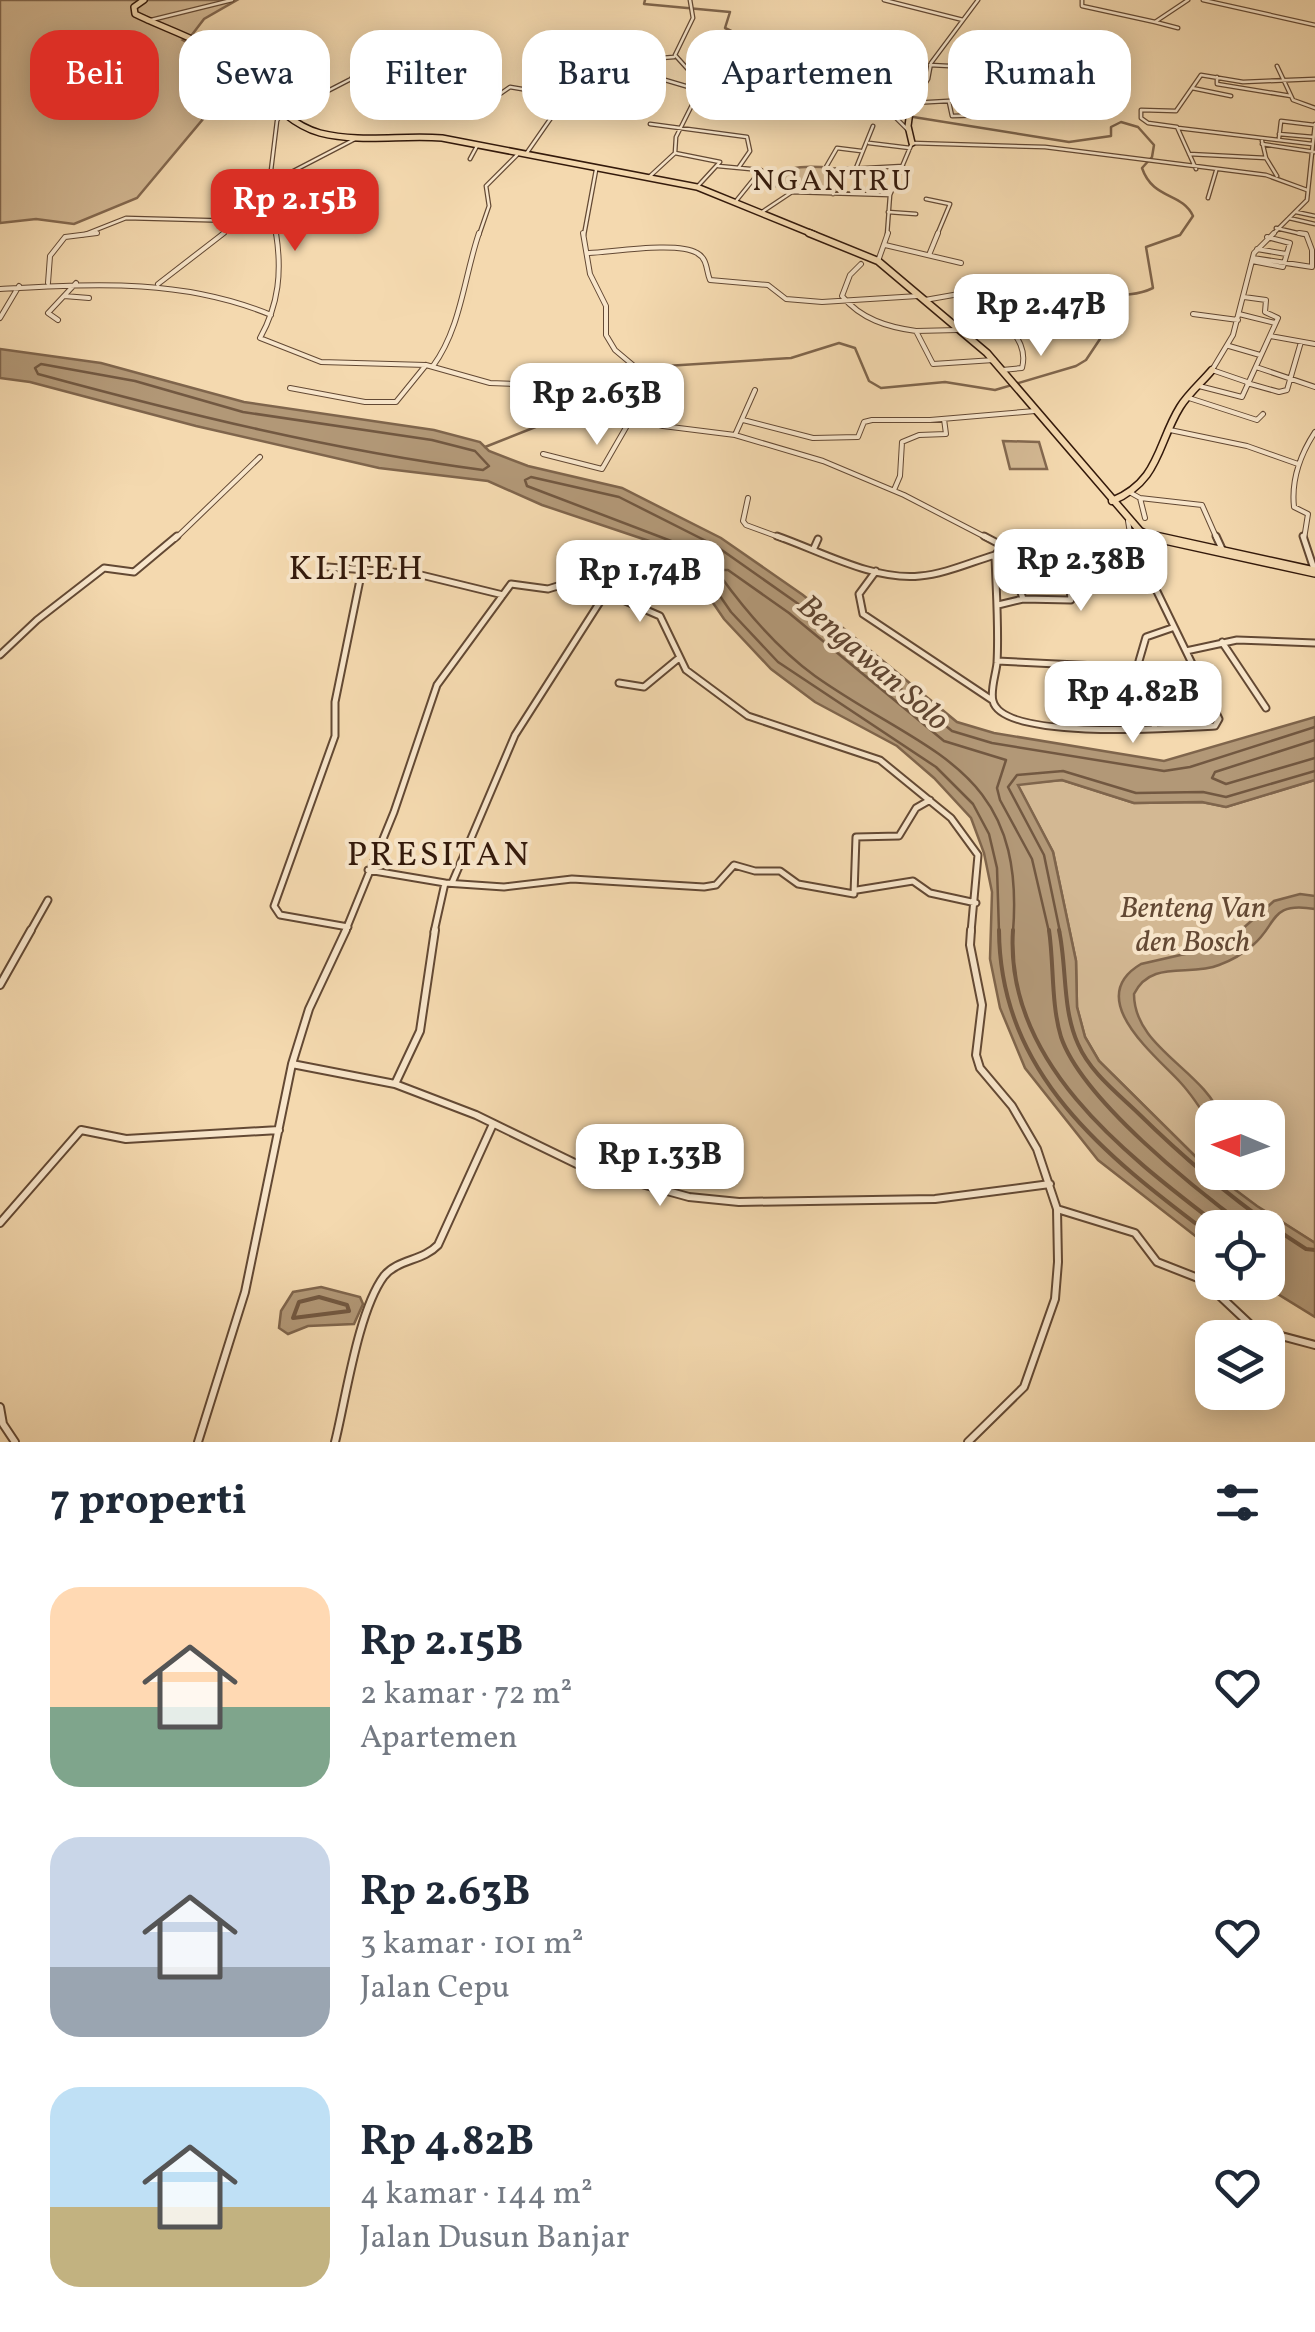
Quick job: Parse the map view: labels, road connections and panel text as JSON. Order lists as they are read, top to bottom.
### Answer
{
  "districts": ["NGANTRU", "KLITEH", "PRESITAN"],
  "water": ["Bengawan Solo"],
  "parks": ["Benteng Van den Bosch"],
  "north": "left",
  "page": {
    "chip": [
      "Beli",
      "Sewa",
      "Filter",
      "Baru",
      "Apartemen",
      "Rumah"
    ],
    "price": [
      "Rp 2.15B",
      "Rp 2.47B",
      "Rp 2.63B",
      "Rp 2.38B",
      "Rp 1.74B",
      "Rp 4.82B",
      "Rp 1.33B"
    ],
    "heading": "7 properti",
    "list": [
      {
        "name": "Rp 2.15B",
        "note": "2 kamar · 72 m² · Apartemen"
      },
      {
        "name": "Rp 2.63B",
        "note": "3 kamar · 101 m² · Jalan Cepu"
      },
      {
        "name": "Rp 4.82B",
        "note": "4 kamar · 144 m² · Jalan Dusun Banjar"
      }
    ]
  }
}
